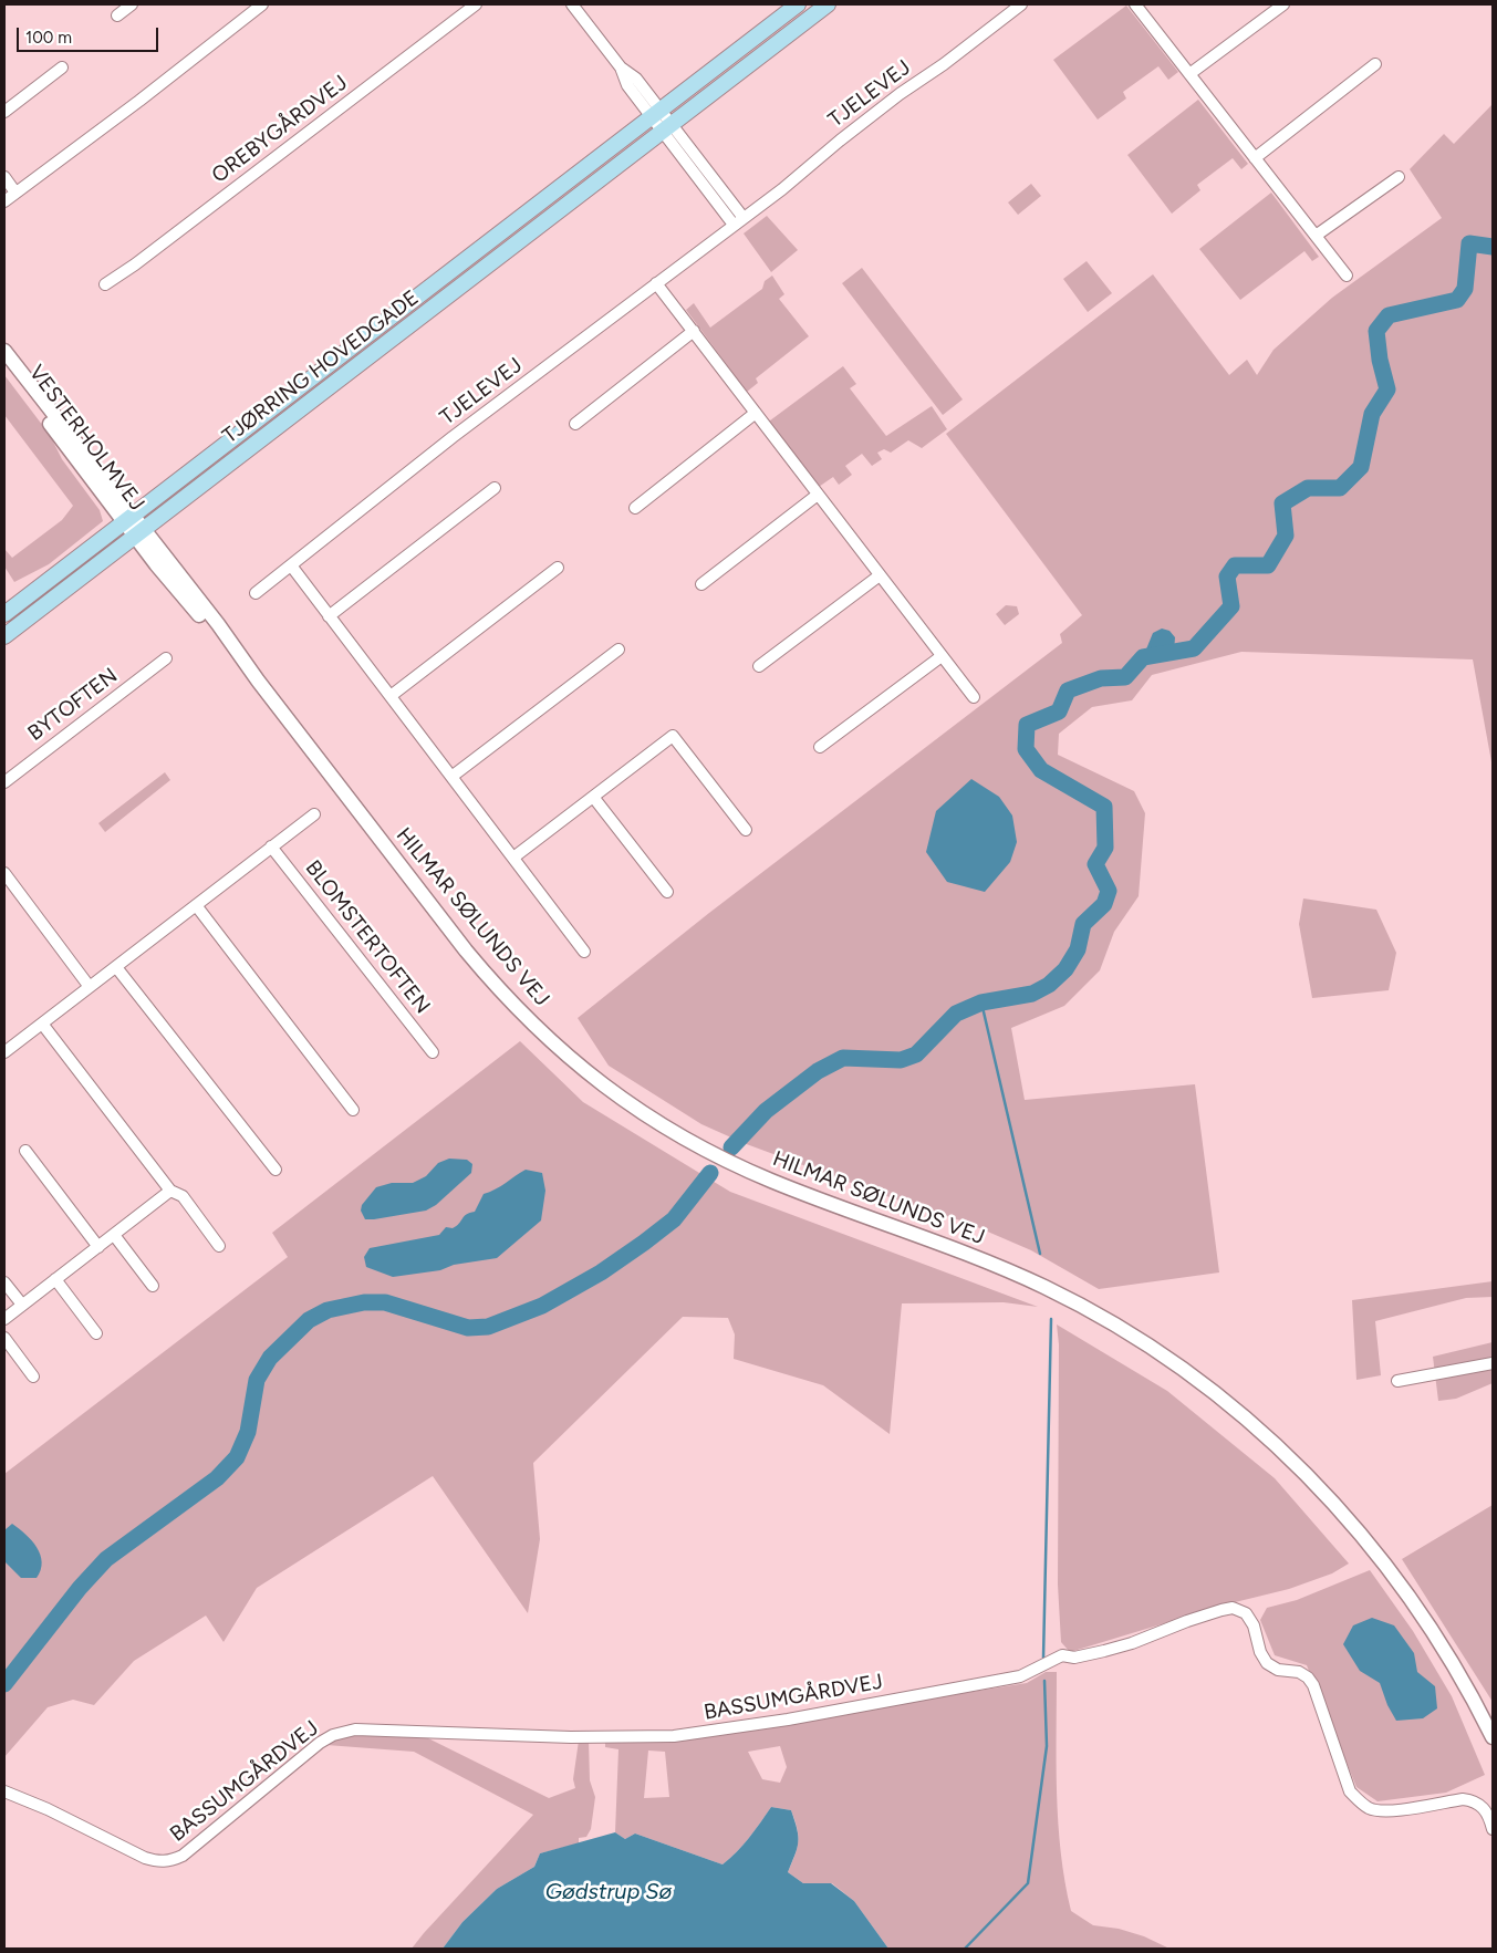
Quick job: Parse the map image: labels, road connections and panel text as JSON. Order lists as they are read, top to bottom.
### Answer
{
  "streets": {
    "main road": ["TJØRRING HOVEDGADE"],
    "street": [
      "TJELEVEJ",
      "OREBYGÅRDVEJ",
      "VESTERHOLMVEJ",
      "BYTOFTEN",
      "HILMAR SØLUNDS VEJ",
      "BLOMSTERTOFTEN",
      "BASSUMGÅRDVEJ"
    ]
  },
  "crossings": [
    ["TJØRRING HOVEDGADE", "VESTERHOLMVEJ"],
    ["TJØRRING HOVEDGADE", "HILMAR SØLUNDS VEJ"],
    ["VESTERHOLMVEJ", "HILMAR SØLUNDS VEJ"]
  ],
  "water": ["Gødstrup Sø"],
  "scale_bar": "100 m"
}
